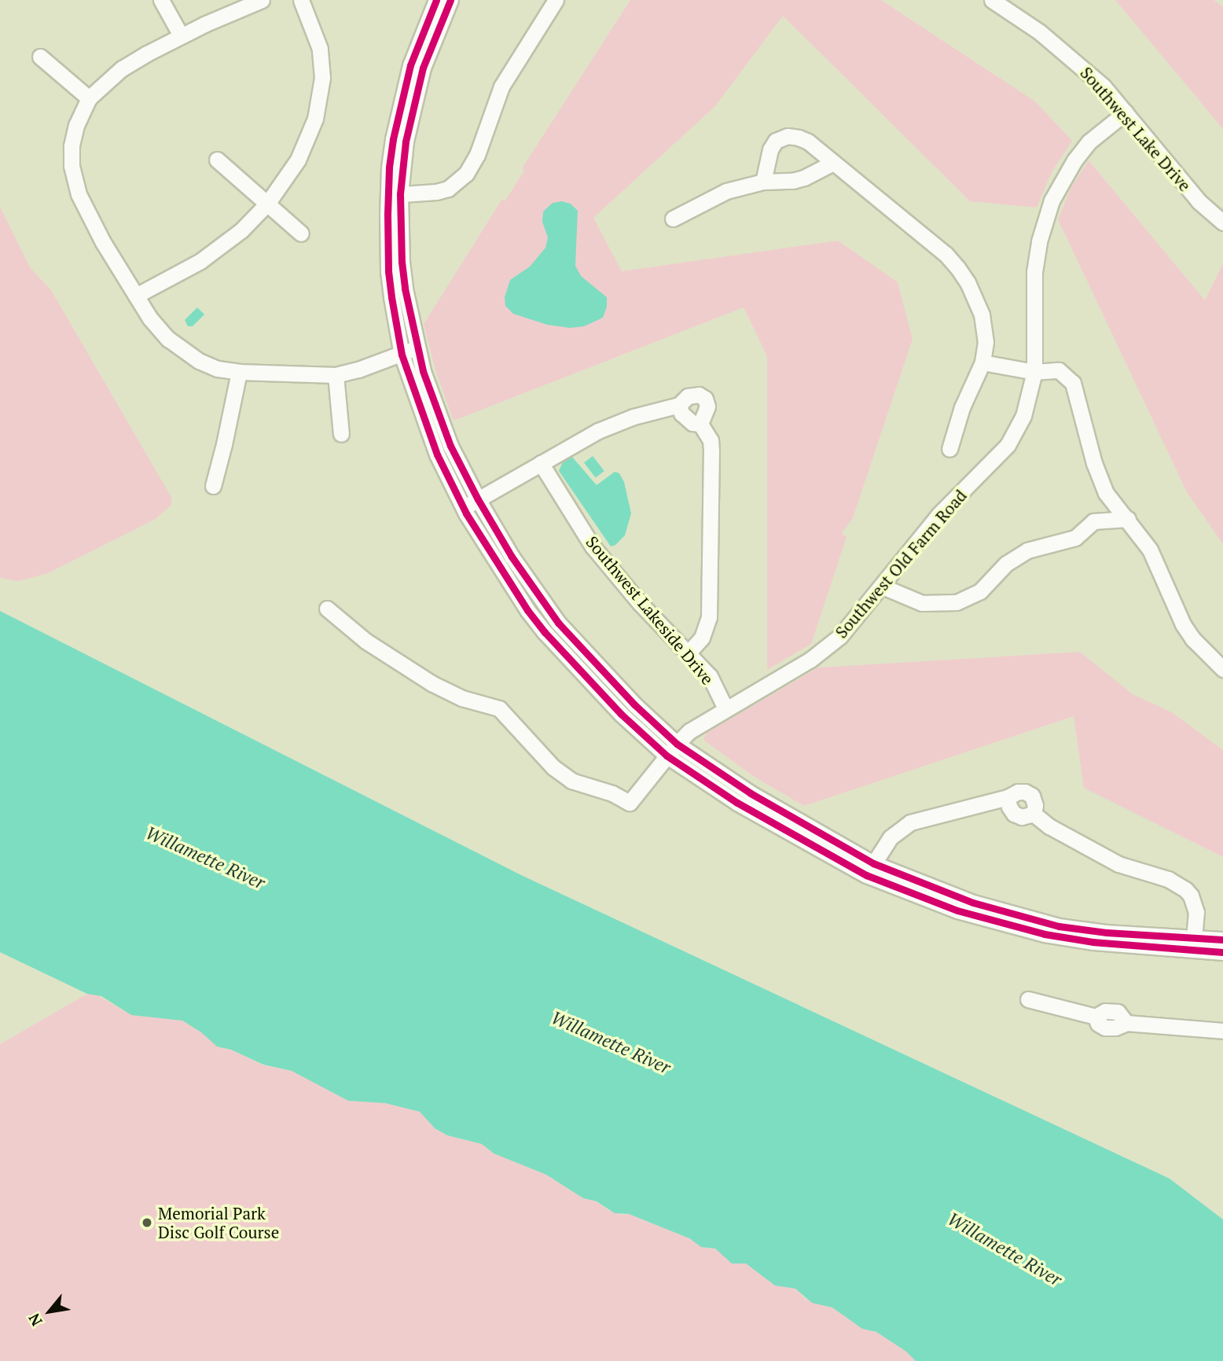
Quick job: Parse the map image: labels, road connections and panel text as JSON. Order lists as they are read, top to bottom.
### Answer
{
  "streets": {
    "street": ["Southwest Lake Drive", "Southwest Old Farm Road", "Southwest Lakeside Drive"]
  },
  "crossings": [
    ["Southwest Lake Drive", "Southwest Old Farm Road"],
    ["Southwest Old Farm Road", "Southwest Lakeside Drive"]
  ],
  "water": ["Willamette River"],
  "places": ["Memorial Park Disc Golf Course"],
  "north": "bottom left"
}
